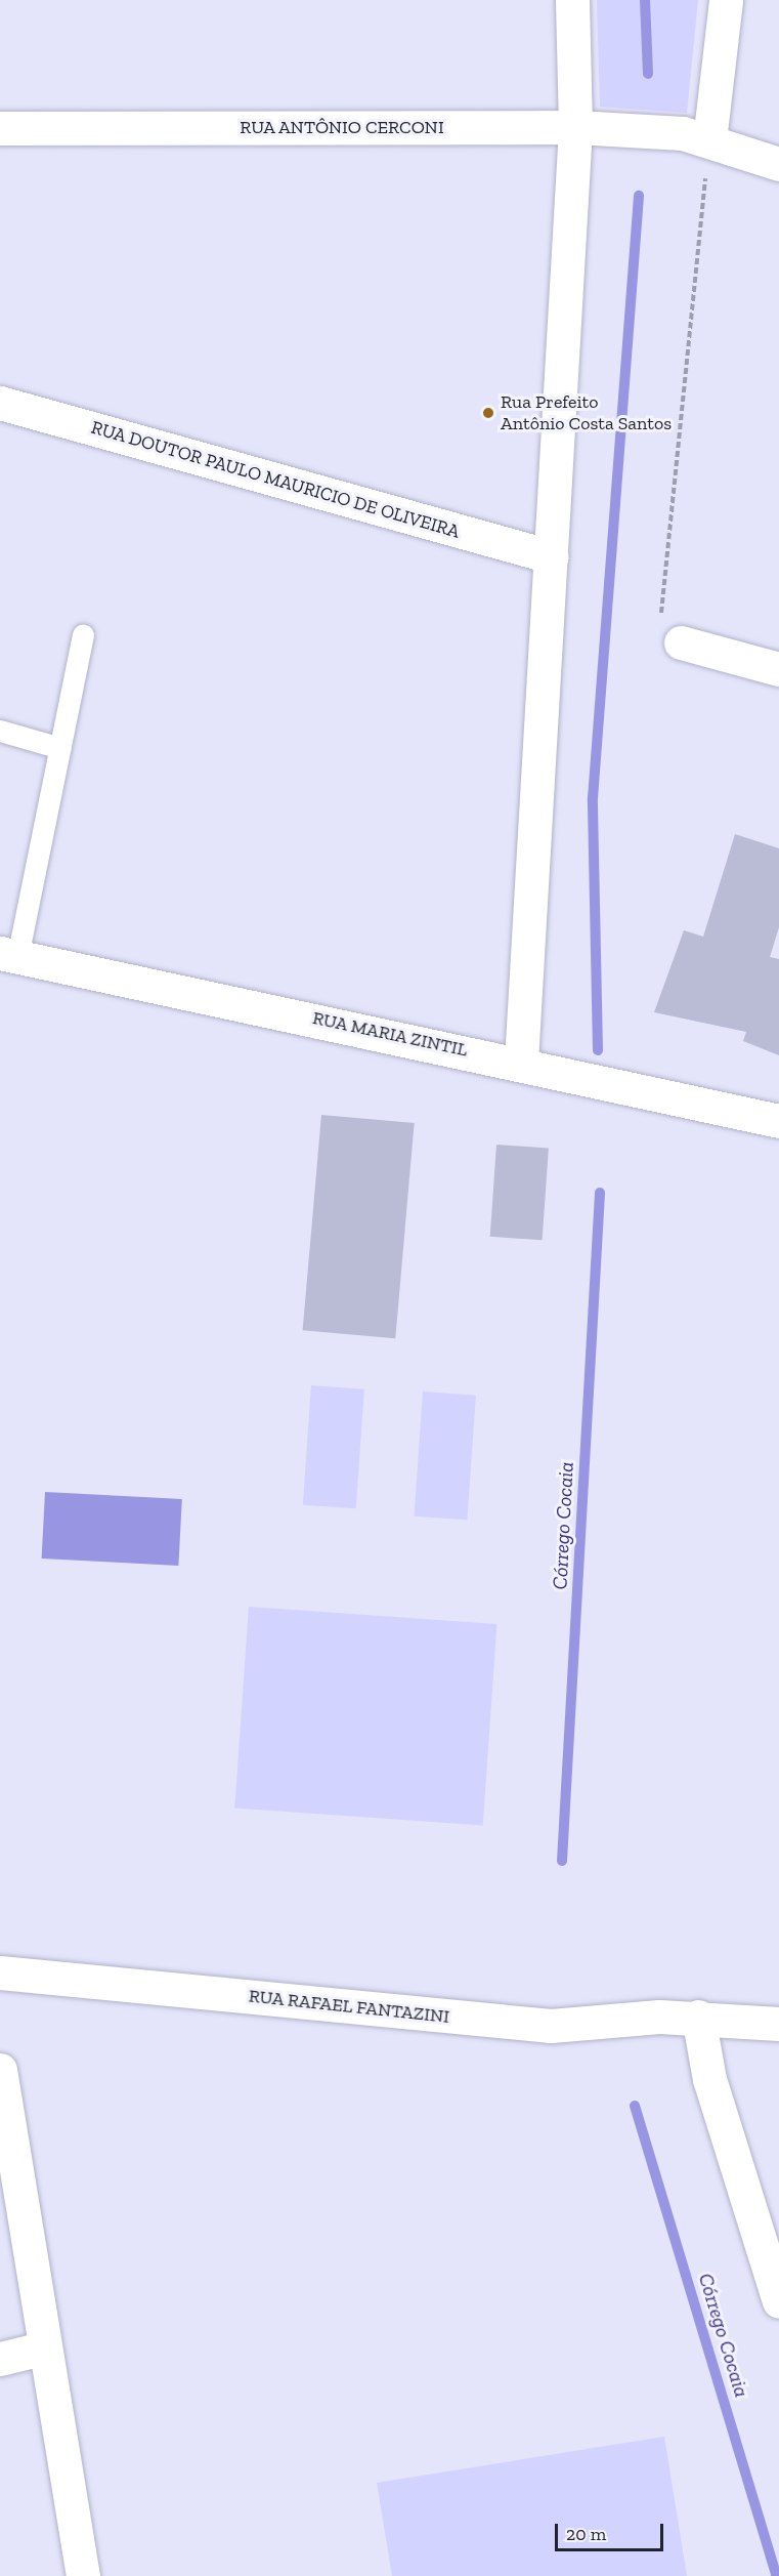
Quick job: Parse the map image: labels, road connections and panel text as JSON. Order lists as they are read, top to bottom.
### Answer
{
  "streets": {
    "street": [
      "RUA ANTÔNIO CERCONI",
      "RUA DOUTOR PAULO MAURICIO DE OLIVEIRA",
      "RUA MARIA ZINTIL",
      "RUA RAFAEL FANTAZINI"
    ]
  },
  "water": ["Córrego Cocaia"],
  "places": ["Rua Prefeito Antônio Costa Santos"],
  "scale_bar": "20 m"
}
